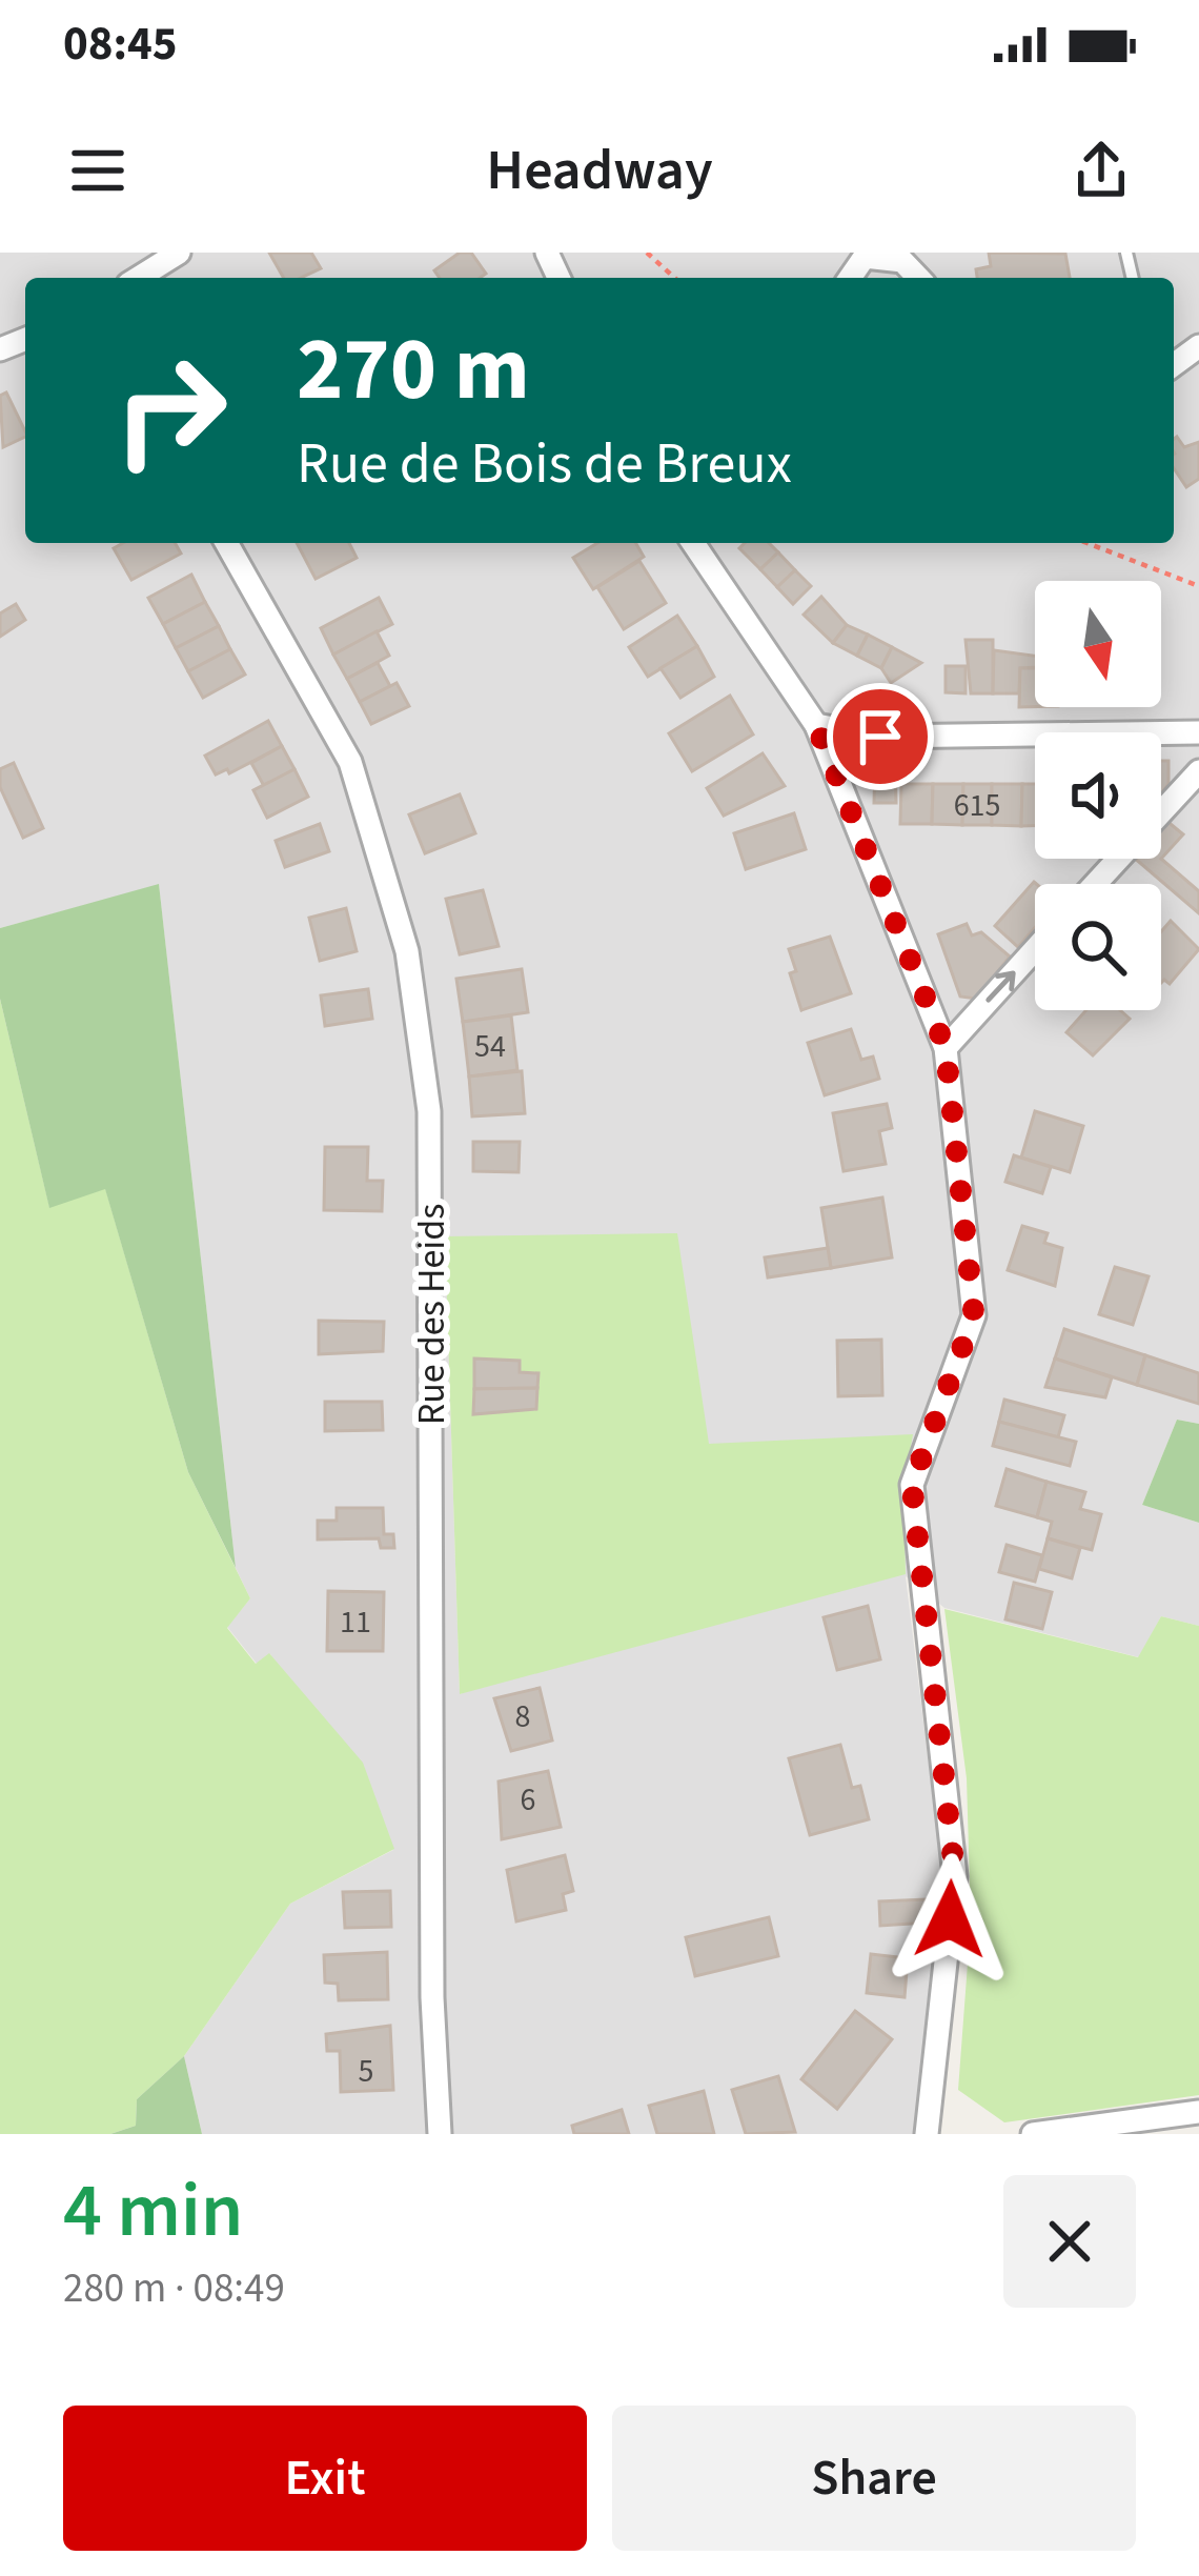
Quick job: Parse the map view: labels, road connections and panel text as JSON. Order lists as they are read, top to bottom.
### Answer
{
  "streets": {
    "street": ["Rue des Heids"]
  },
  "house_numbers": [
    "615",
    "54",
    "11",
    "8",
    "6",
    "5"
  ],
  "north": "bottom",
  "page": {
    "status": "08:45",
    "header": "Headway",
    "turn": ["270 m", "Rue de Bois de Breux"],
    "heading": ["4 min", "280 m · 08:49"],
    "buttons": ["Exit", "Share"]
  }
}
